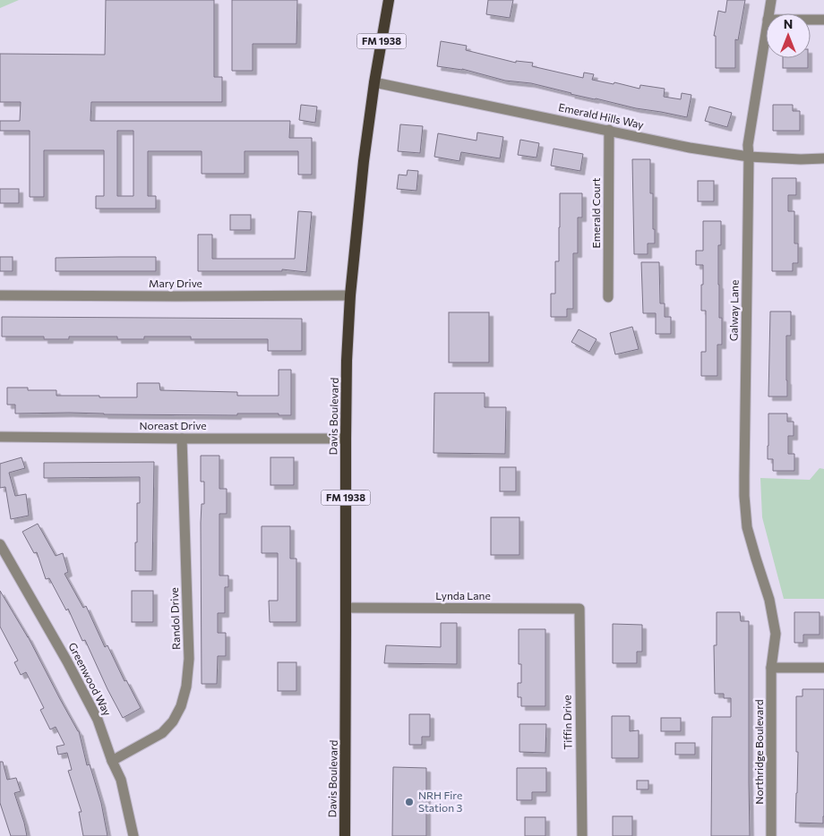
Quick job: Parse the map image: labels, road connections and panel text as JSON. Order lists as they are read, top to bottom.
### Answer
{
  "streets": {
    "main road": ["FM 1938", "Davis Boulevard"],
    "street": [
      "Emerald Hills Way",
      "Emerald Court",
      "Mary Drive",
      "Galway Lane",
      "Noreast Drive",
      "Lynda Lane",
      "Randol Drive",
      "Greenwood Way",
      "Tiffin Drive",
      "Northridge Boulevard"
    ]
  },
  "crossings": [
    ["Emerald Hills Way", "Emerald Court"],
    ["Emerald Hills Way", "Galway Lane"],
    ["Emerald Hills Way", "Davis Boulevard"],
    ["Mary Drive", "Davis Boulevard"],
    ["Galway Lane", "Northridge Boulevard"],
    ["Davis Boulevard", "Noreast Drive"],
    ["Davis Boulevard", "Lynda Lane"],
    ["Noreast Drive", "Randol Drive"],
    ["Lynda Lane", "Tiffin Drive"],
    ["Randol Drive", "Greenwood Way"]
  ],
  "places": ["NRH Fire Station 3"],
  "north": "top"
}
